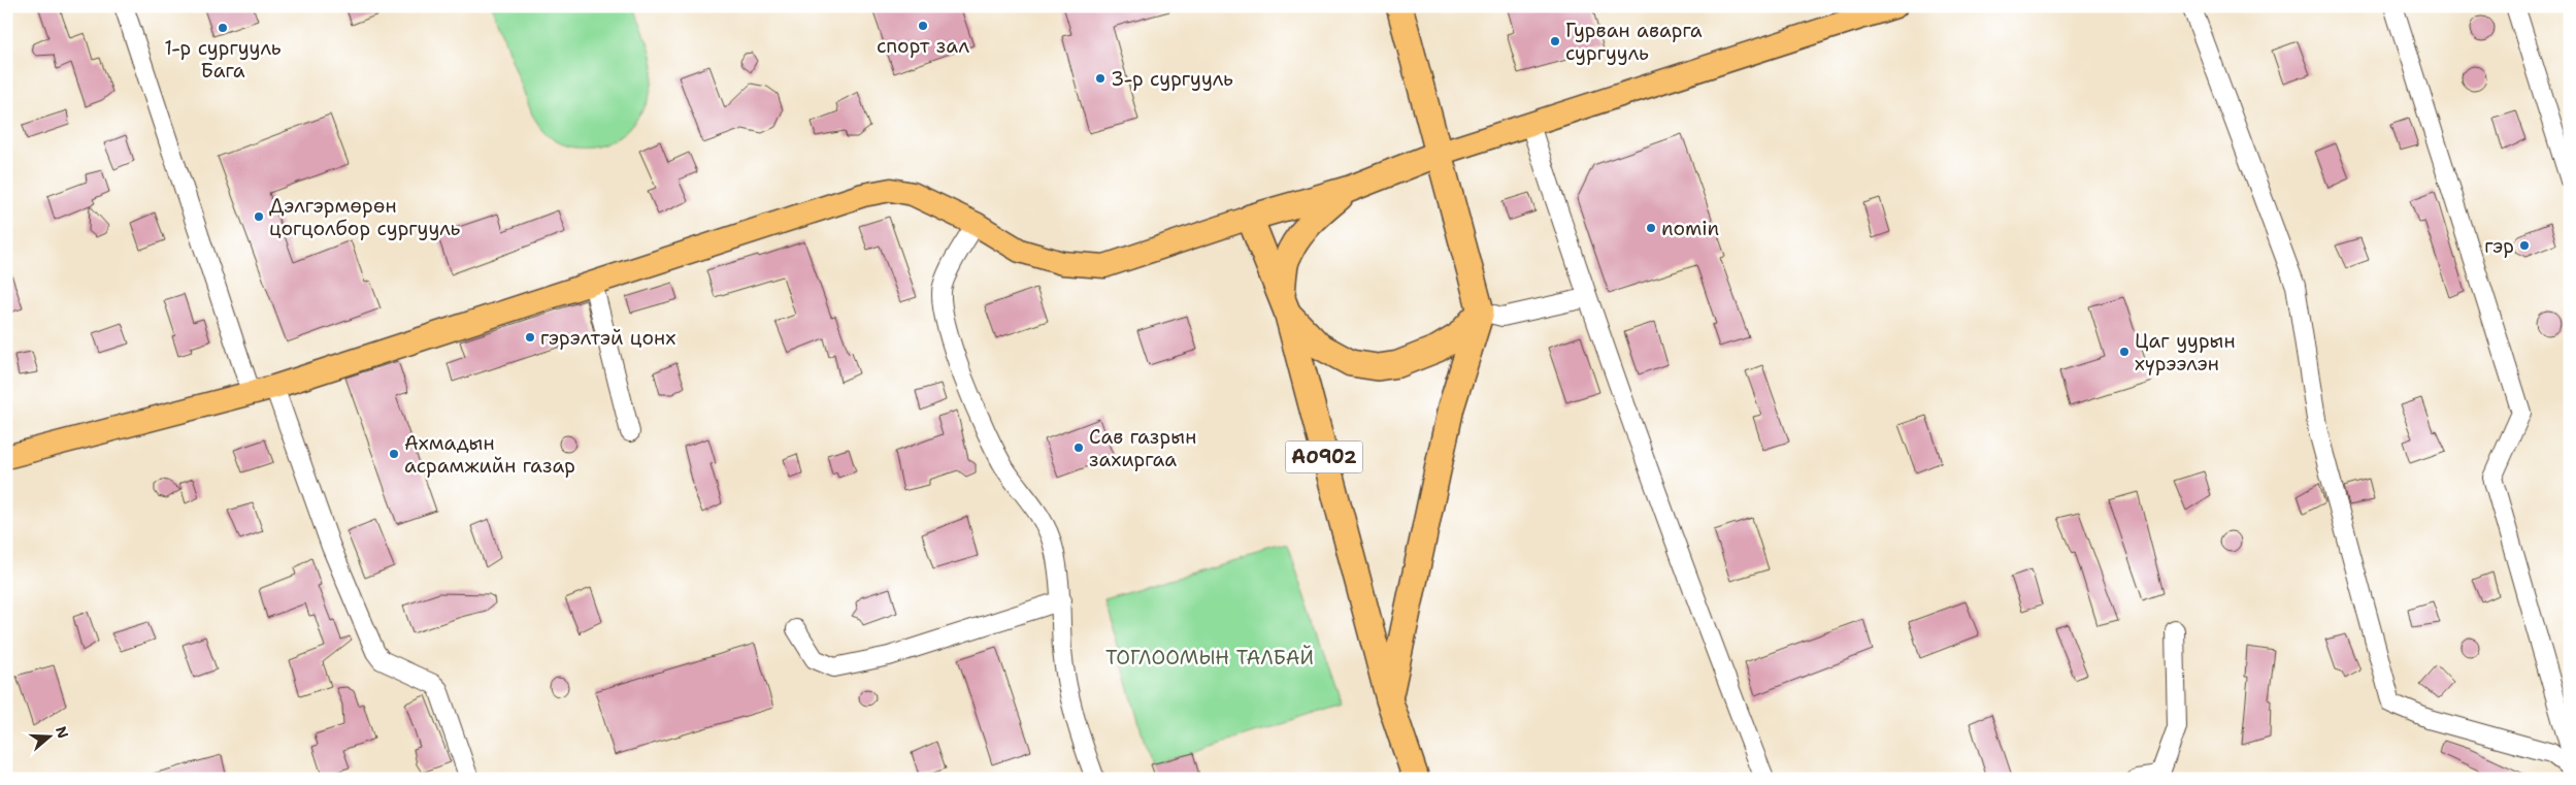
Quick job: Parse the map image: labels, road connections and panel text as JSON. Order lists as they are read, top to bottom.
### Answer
{
  "streets": {
    "highway": ["A0902"]
  },
  "parks": ["ТОГЛООМЫН ТАЛБАЙ"],
  "places": [
    "спорт зал",
    "1-р сургууль Бага",
    "Гурван аварга сургууль",
    "3-р сургууль",
    "Дэлгэрмөрөн цогцолбор сургууль",
    "nomin",
    "гэр",
    "гэрэлтэй цонх",
    "Цаг уурын хүрээлэн",
    "Сав газрын захиргаа",
    "Ахмадын асрамжийн газар"
  ],
  "north": "right"
}
